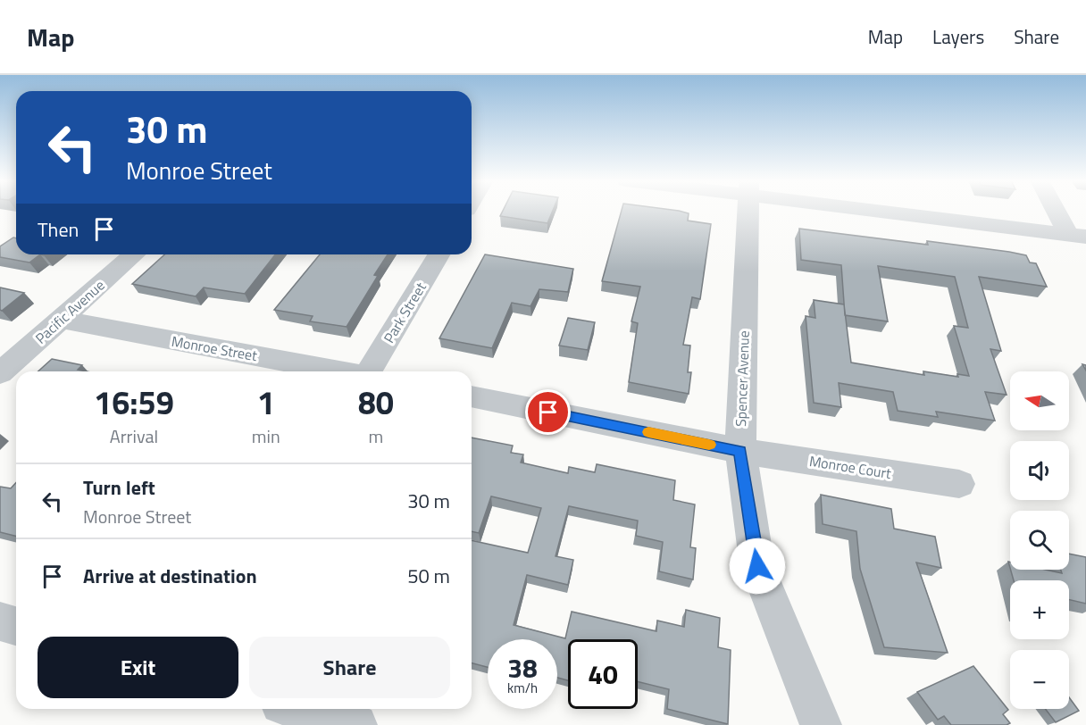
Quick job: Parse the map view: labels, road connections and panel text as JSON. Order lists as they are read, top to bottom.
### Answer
{
  "streets": {
    "street": [
      "Pacific Avenue",
      "Park Street",
      "Monroe Street",
      "Spencer Avenue",
      "Monroe Court"
    ]
  },
  "crossings": [
    ["Pacific Avenue", "Monroe Street"],
    ["Spencer Avenue", "Monroe Court"]
  ],
  "north": "left",
  "page": {
    "header": "Map",
    "nav": ["Map", "Layers", "Share"],
    "turn": ["30 m", "Monroe Street"],
    "then": "Then",
    "map_buttons": ["+", "−"],
    "eta": [
      "16:59",
      "Arrival",
      "1",
      "min",
      "80",
      "m"
    ],
    "list": [
      {
        "name": "Turn left",
        "note": "Monroe Street",
        "value": "30 m"
      },
      {
        "name": "Arrive at destination",
        "value": "50 m"
      }
    ],
    "buttons": ["Exit", "Share"],
    "speed": "38 km/h",
    "limit": "40"
  }
}
